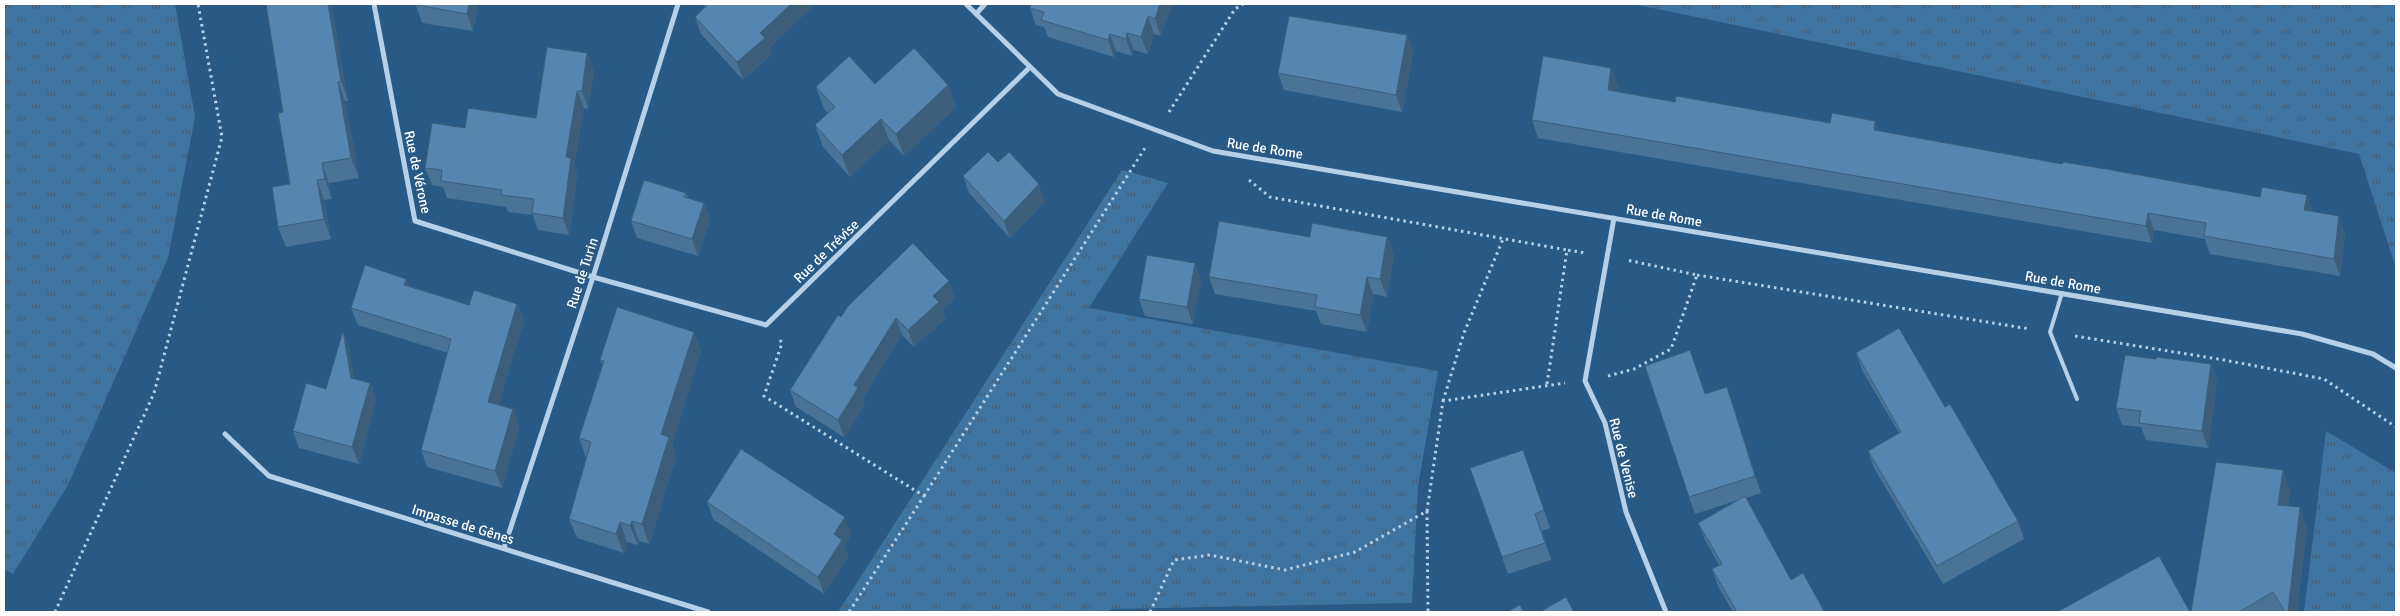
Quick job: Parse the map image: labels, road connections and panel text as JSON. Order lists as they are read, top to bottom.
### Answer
{
  "streets": {
    "street": [
      "Rue de Rome",
      "Rue de Vérone",
      "Rue de Trévise",
      "Rue de Turin",
      "Rue de Venise",
      "Impasse de Gênes"
    ]
  },
  "crossings": [
    ["Rue de Rome", "Rue de Trévise"],
    ["Rue de Rome", "Rue de Venise"],
    ["Rue de Vérone", "Rue de Turin"],
    ["Rue de Turin", "Impasse de Gênes"]
  ]
}
